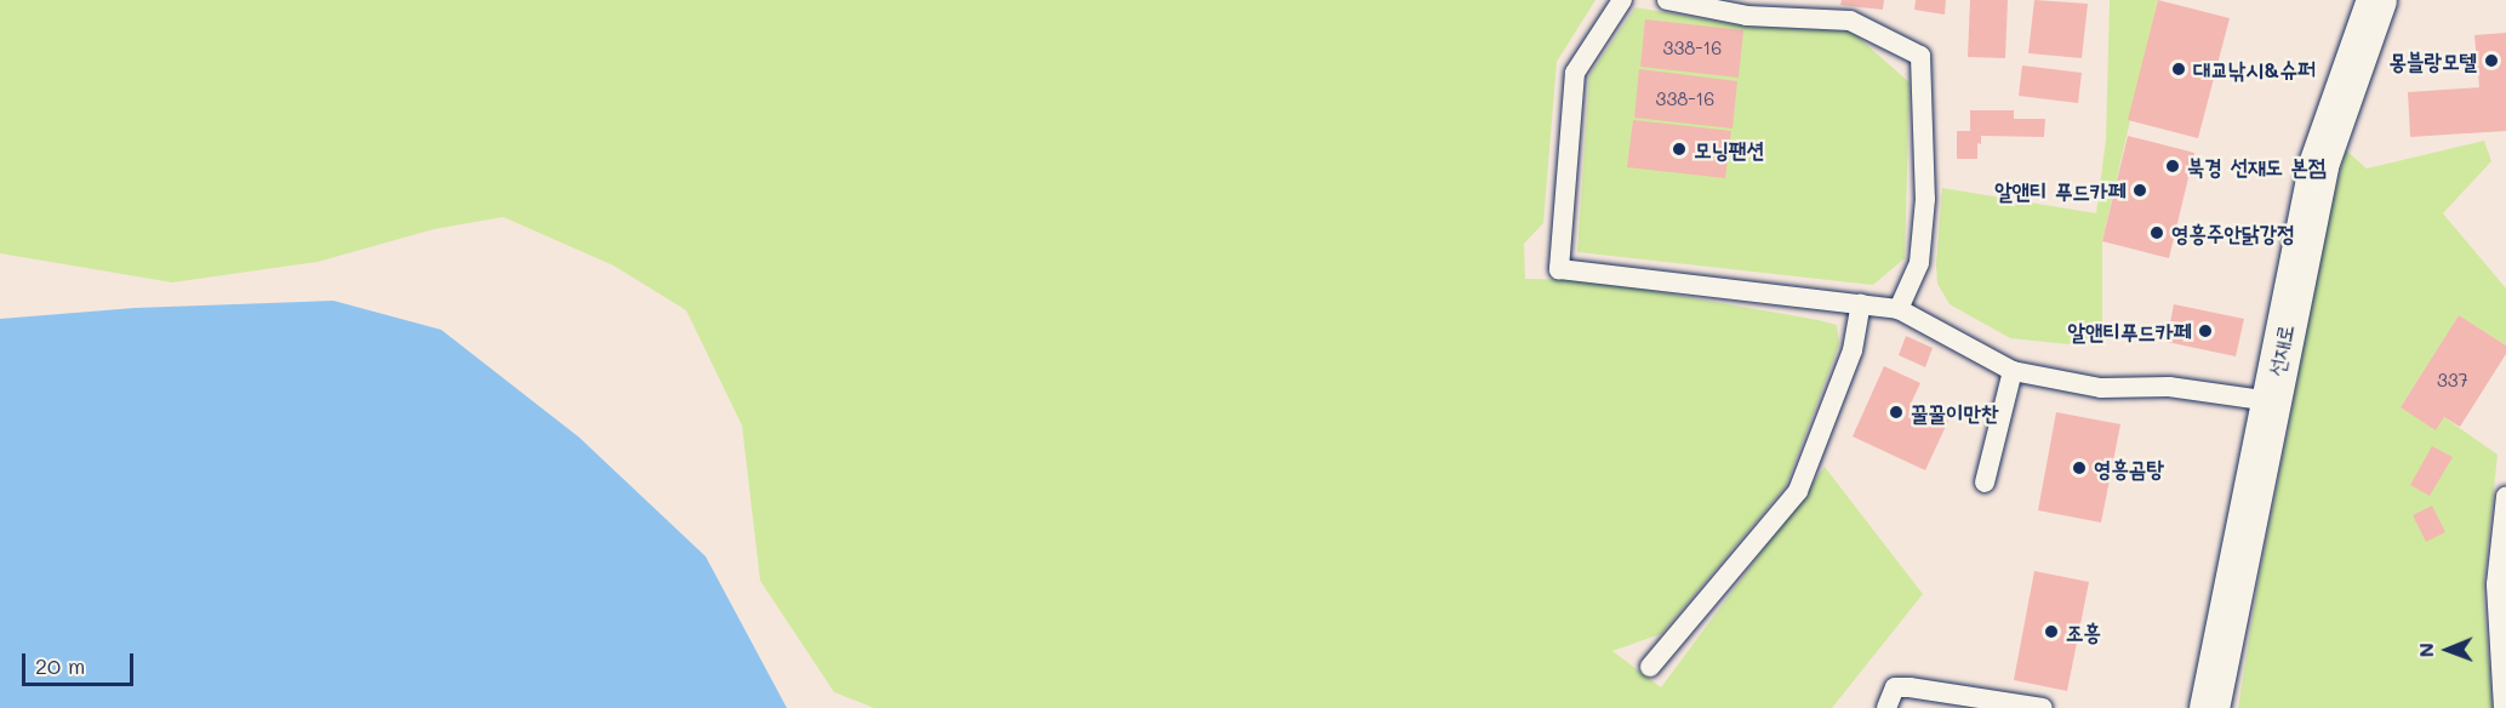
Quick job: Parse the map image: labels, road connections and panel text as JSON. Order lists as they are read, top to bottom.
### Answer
{
  "streets": {
    "street": ["선재로"]
  },
  "places": [
    "몽블랑모텔",
    "대교낚시&슈퍼",
    "모닝팬션",
    "북경 선재도 본점",
    "알앤티 푸드카페",
    "영흥주안닭강정",
    "알앤티푸드카페",
    "꿀꿀이만찬",
    "영흥곰탕",
    "조흥"
  ],
  "house_numbers": ["338-16", "338-16", "337"],
  "scale_bar": "20 m",
  "north": "left"
}
